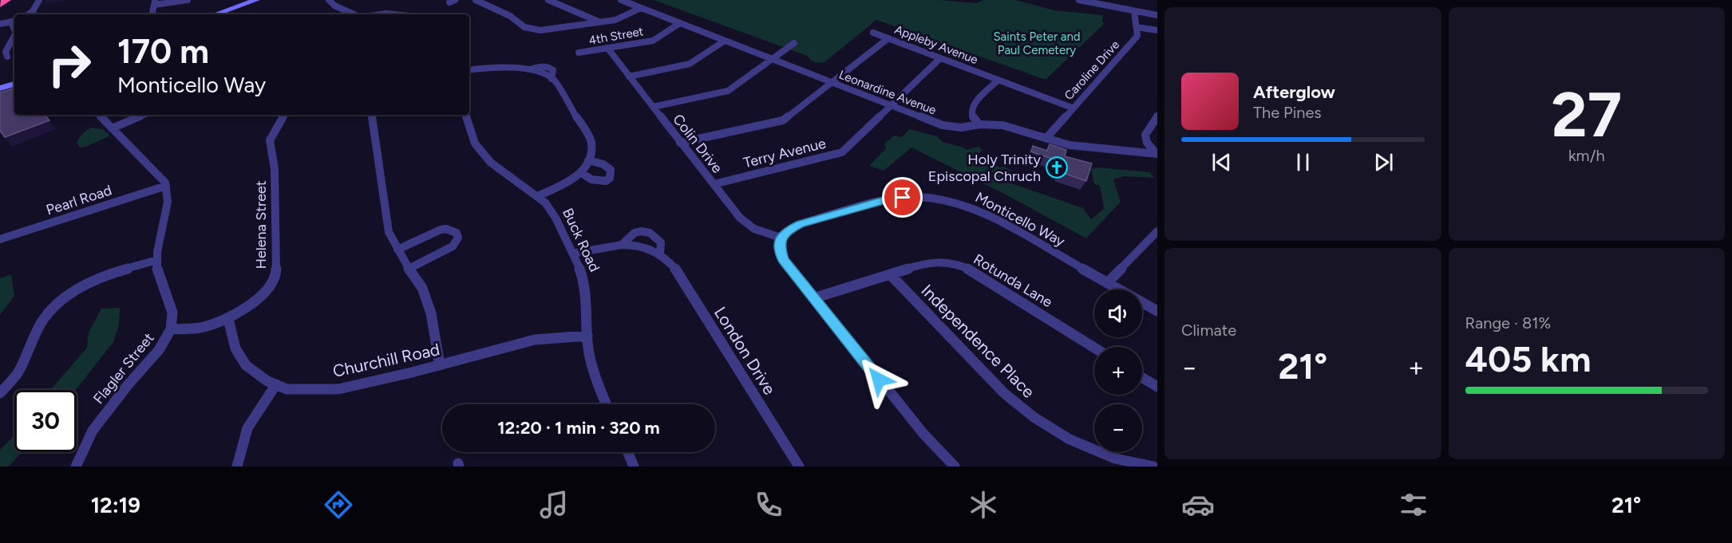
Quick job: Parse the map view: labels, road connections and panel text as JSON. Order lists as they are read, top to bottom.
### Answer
{
  "streets": {
    "street": [
      "4th Street",
      "Appleby Avenue",
      "Caroline Drive",
      "Leonardine Avenue",
      "Colin Drive",
      "Terry Avenue",
      "Pearl Road",
      "Monticello Way",
      "Helena Street",
      "Buck Road",
      "Rotunda Lane",
      "Independence Place",
      "London Drive",
      "Churchill Road",
      "Flagler Street"
    ]
  },
  "crossings": [
    ["4th Street", "Leonardine Avenue"],
    ["4th Street", "Colin Drive"],
    ["Appleby Avenue", "Caroline Drive"],
    ["Appleby Avenue", "Terry Avenue"],
    ["Caroline Drive", "Leonardine Avenue"],
    ["Leonardine Avenue", "Terry Avenue"],
    ["Colin Drive", "Terry Avenue"],
    ["Colin Drive", "Monticello Way"],
    ["Pearl Road", "Flagler Street"],
    ["Helena Street", "Churchill Road"],
    ["Helena Street", "Flagler Street"],
    ["Buck Road", "London Drive"],
    ["Buck Road", "Churchill Road"],
    ["Rotunda Lane", "Independence Place"]
  ],
  "parks": ["Saints Peter and Paul Cemetery"],
  "places": {
    "church": ["Holy Trinity Episcopal Chruch"]
  },
  "page": {
    "tile": [
      ["27", "km/h"],
      "Climate",
      ["Range · 81%", "405 km"]
    ],
    "turn": ["170 m", "Monticello Way"],
    "song": ["Afterglow", "The Pines"],
    "map_buttons": ["+", "−"],
    "heat": ["−", "21°", "+"],
    "limit": "30",
    "trip": "12:20 · 1 min · 320 m",
    "tabs": ["12:19", "21°"]
  }
}
